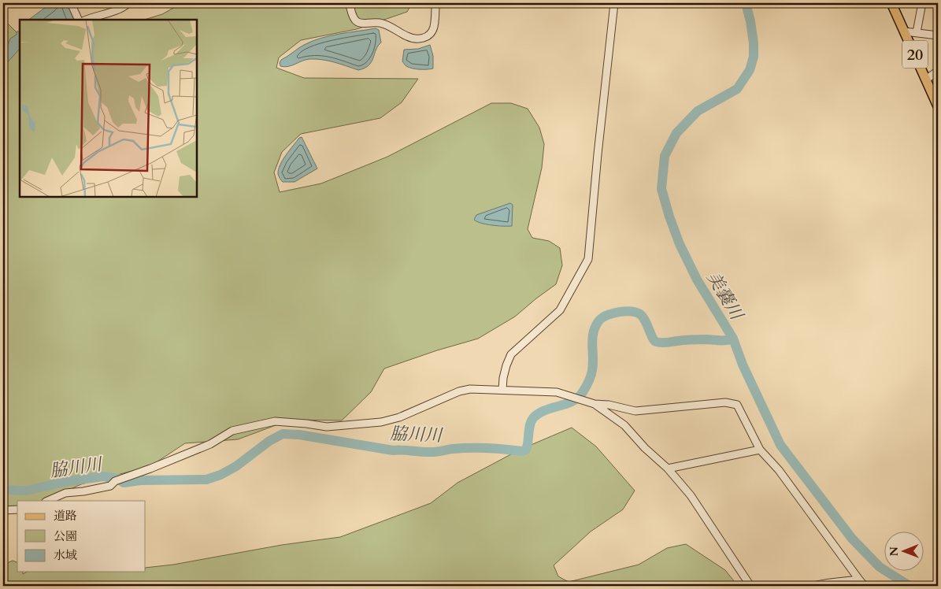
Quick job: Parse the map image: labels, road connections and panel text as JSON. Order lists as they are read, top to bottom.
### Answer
{
  "streets": {
    "main road": ["20"]
  },
  "water": ["美嚢川", "脇川川"],
  "legend": ["道路", "公園", "水域"],
  "north": "left"
}
